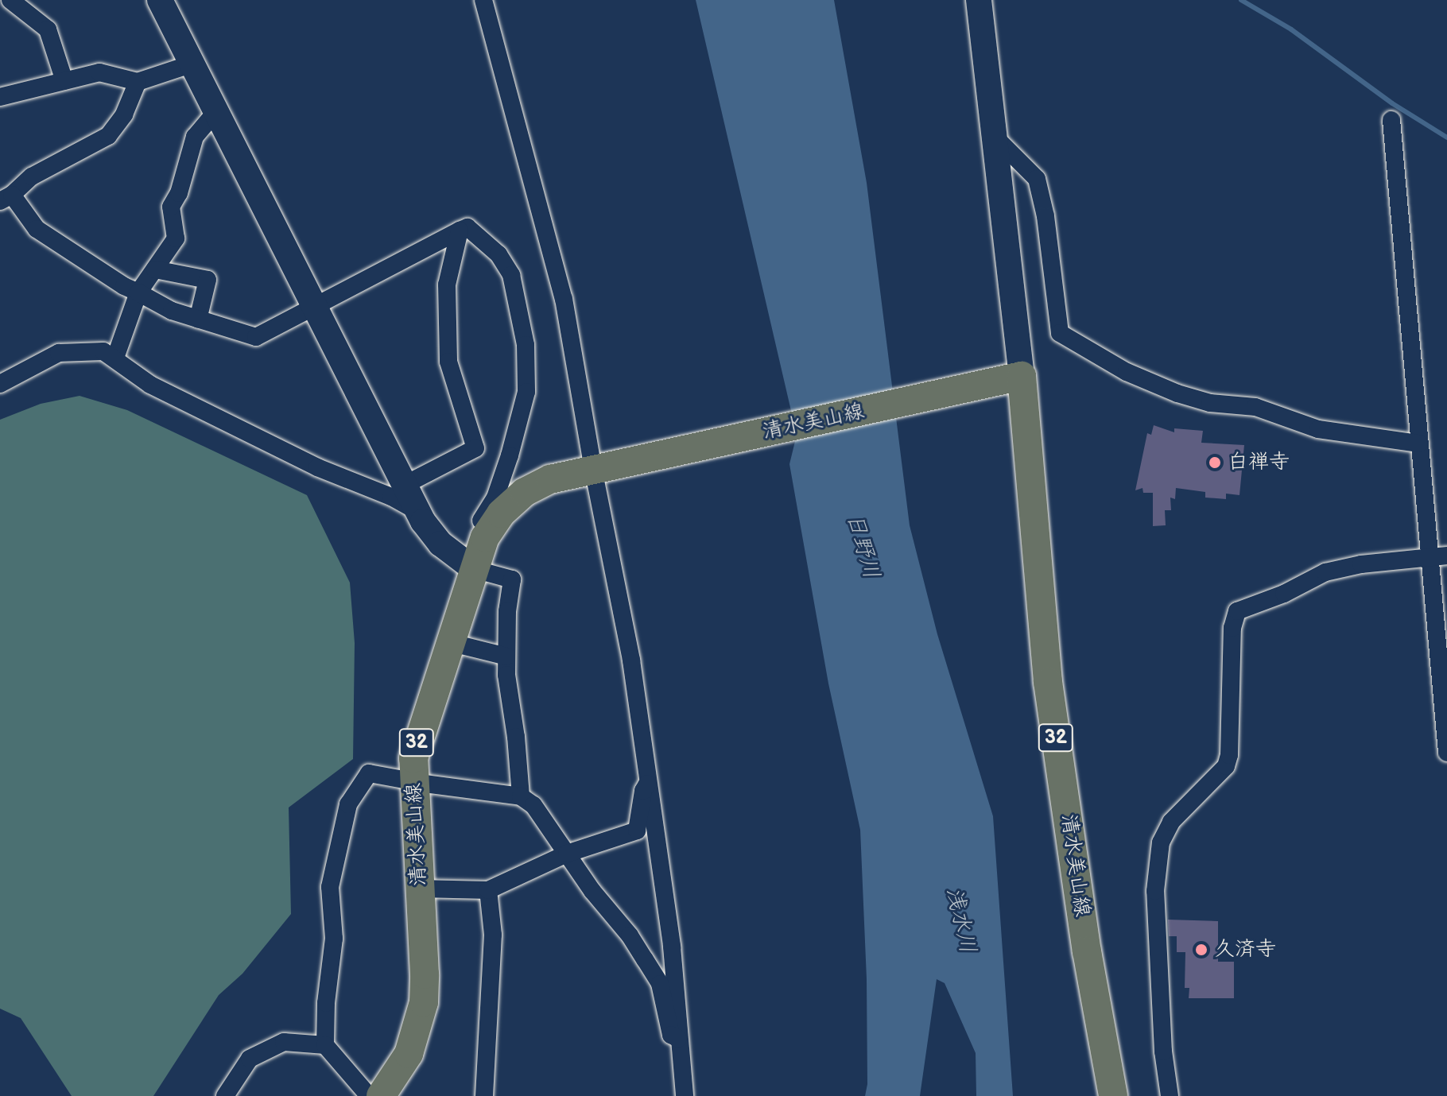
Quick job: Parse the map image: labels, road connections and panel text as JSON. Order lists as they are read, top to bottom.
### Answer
{
  "streets": {
    "main road": ["清水美山線", "32"]
  },
  "water": ["日野川", "浅水川"],
  "places": ["白禅寺", "久済寺"]
}
